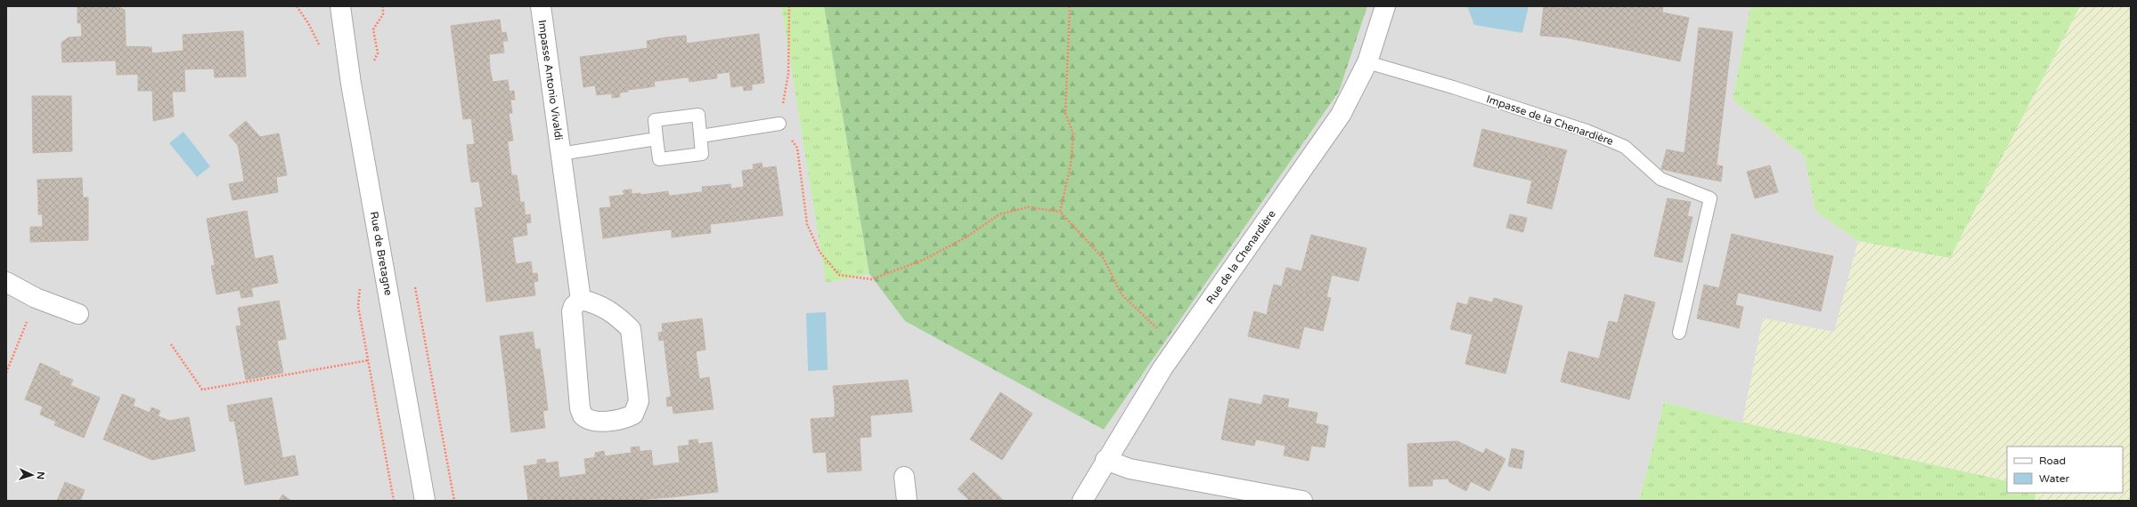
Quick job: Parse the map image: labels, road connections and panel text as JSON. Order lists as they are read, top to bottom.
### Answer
{
  "streets": {
    "street": ["Impasse Antonio Vivaldi", "Rue de Bretagne", "Rue de la Chenardière"],
    "lane": ["Impasse de la Chenardière"]
  },
  "crossings": [
    ["Impasse de la Chenardière", "Rue de la Chenardière"]
  ],
  "legend": ["Road", "Water"],
  "north": "right"
}
